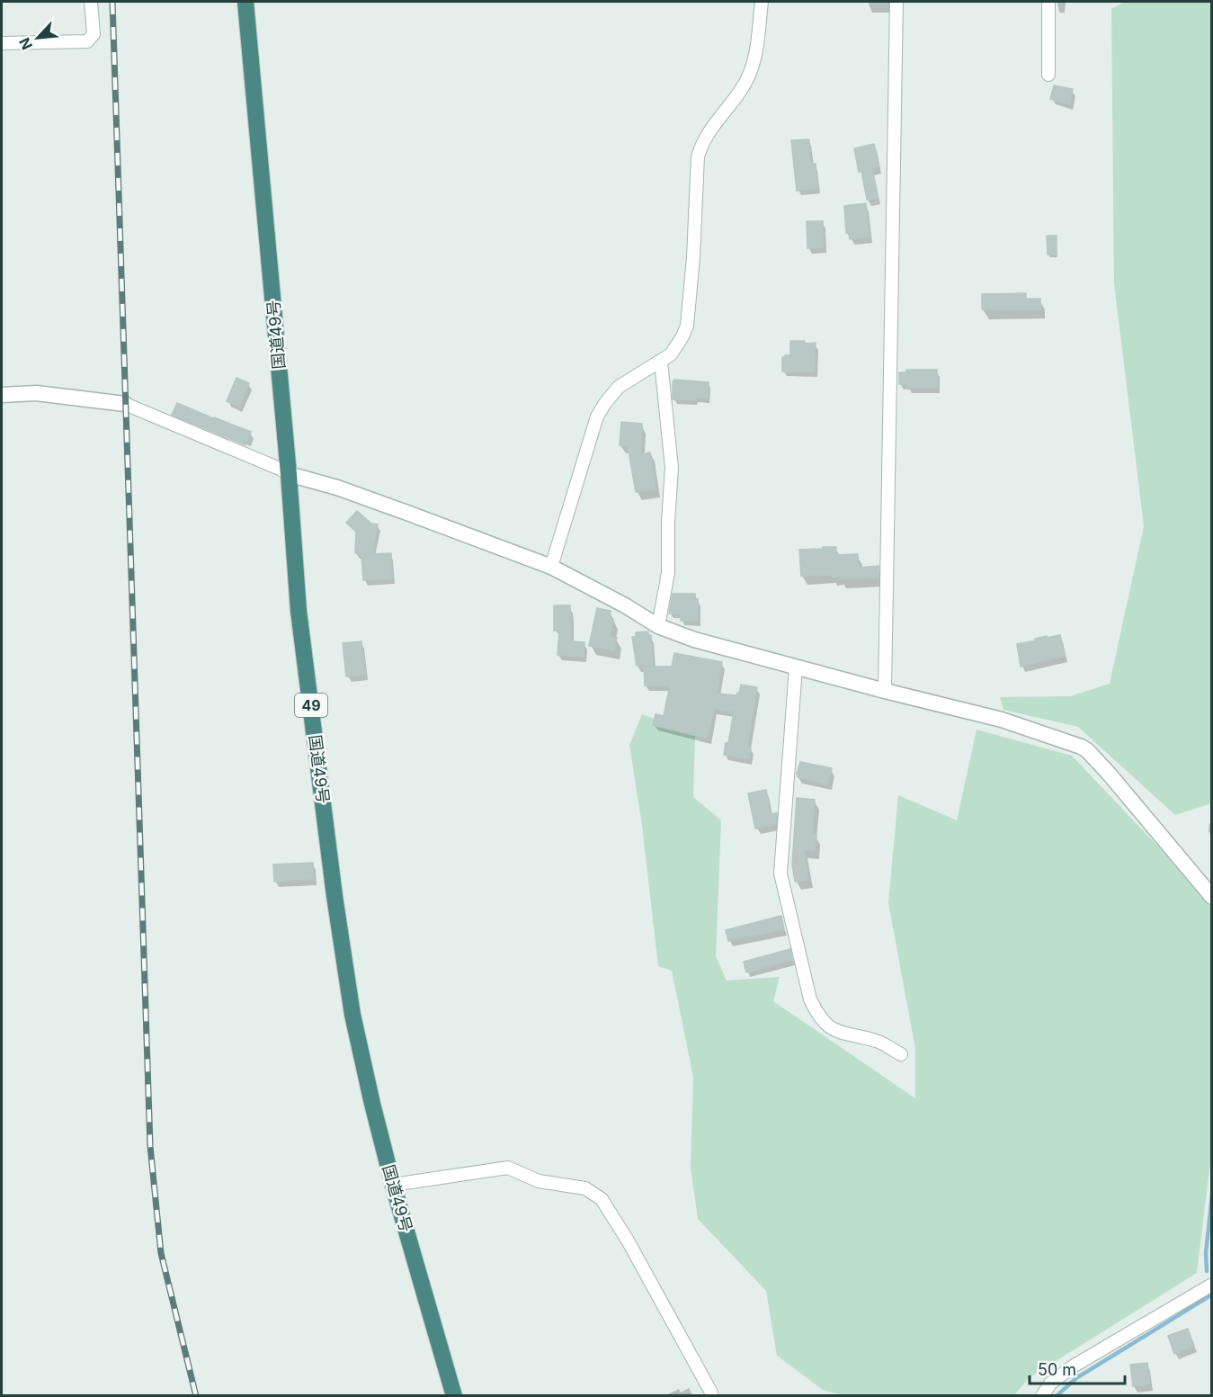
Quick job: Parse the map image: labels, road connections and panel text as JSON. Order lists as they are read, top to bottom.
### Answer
{
  "streets": {
    "highway": ["国道49号", "49"]
  },
  "scale_bar": "50 m",
  "north": "bottom left"
}
